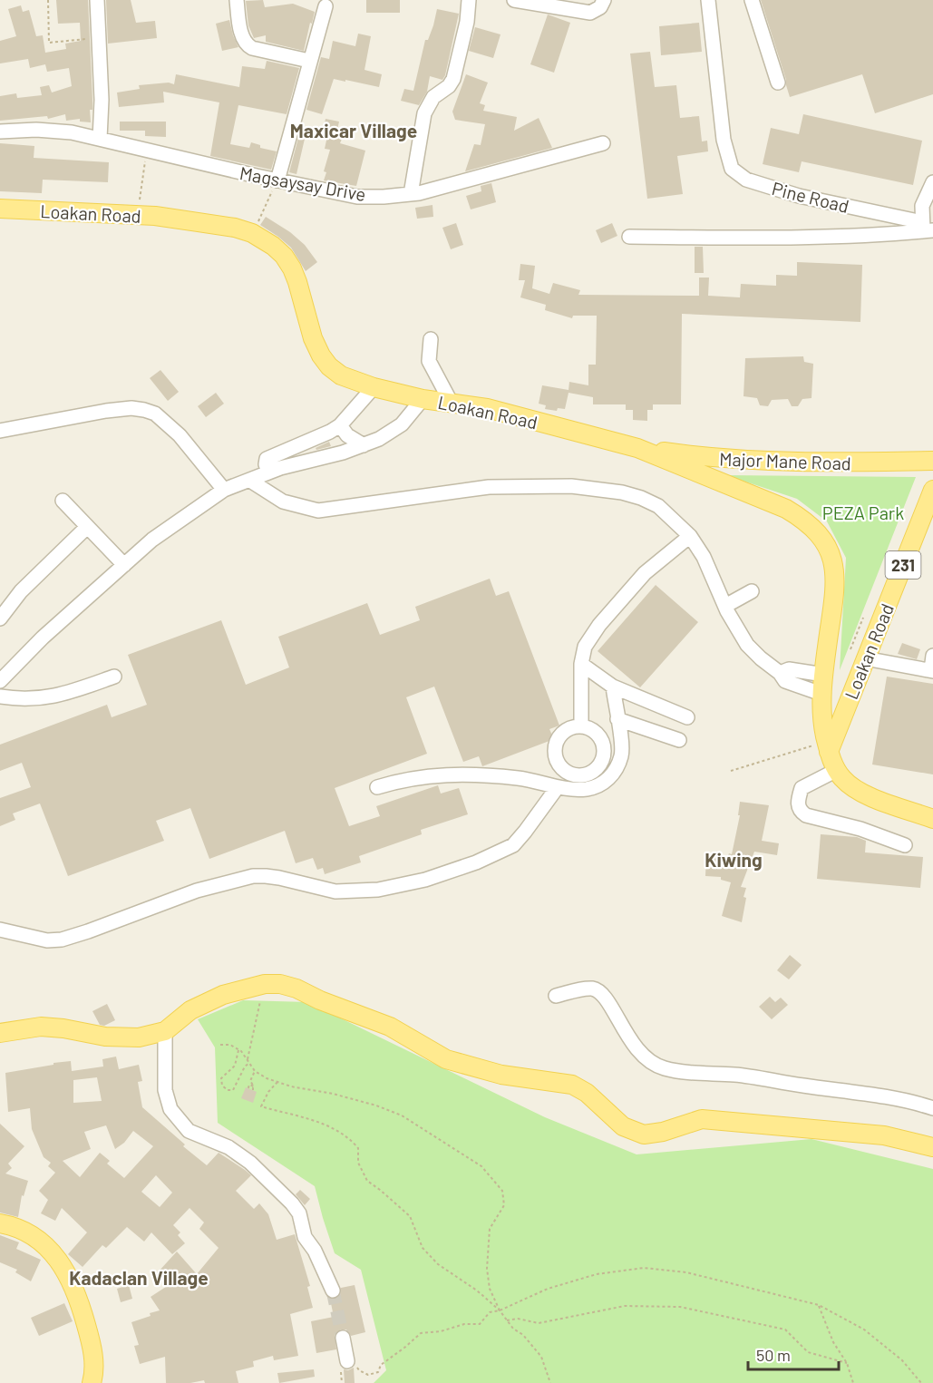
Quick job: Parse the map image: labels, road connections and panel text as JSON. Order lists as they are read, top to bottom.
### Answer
{
  "streets": {
    "main road": ["Loakan Road", "Major Mane Road", "231"],
    "street": ["Magsaysay Drive", "Pine Road"]
  },
  "crossings": [
    ["Loakan Road", "Major Mane Road"]
  ],
  "districts": ["Maxicar Village", "Kiwing", "Kadaclan Village"],
  "parks": ["PEZA Park"],
  "scale_bar": "50 m"
}
